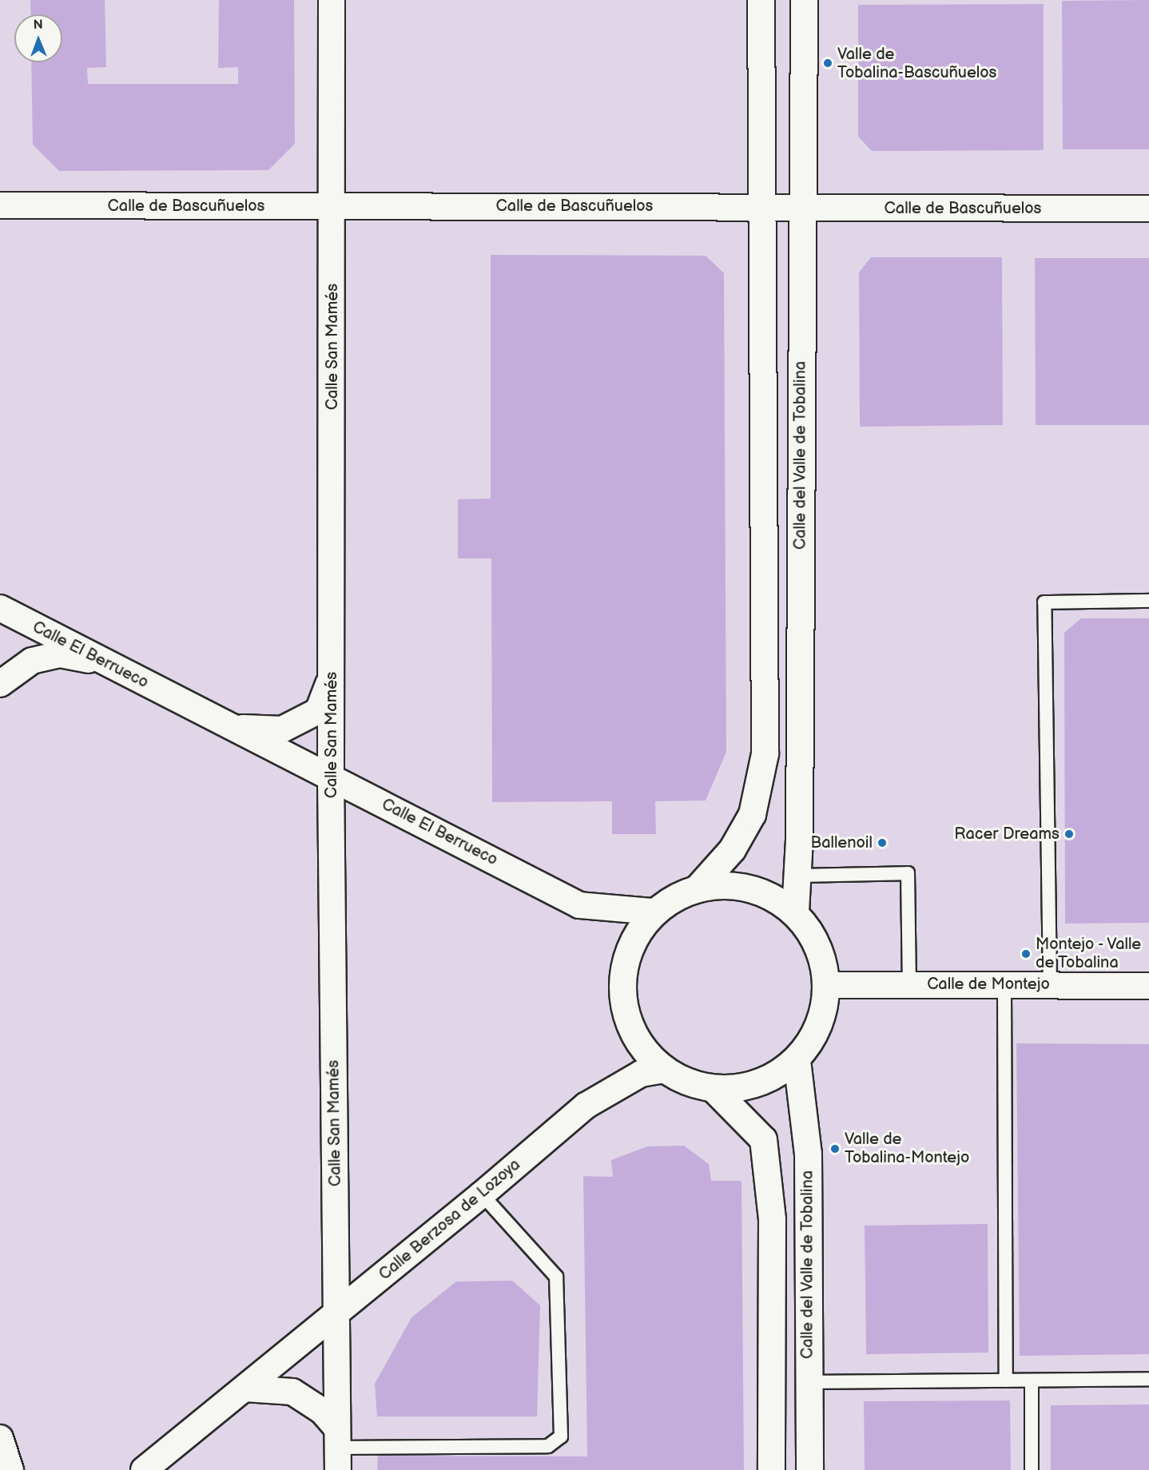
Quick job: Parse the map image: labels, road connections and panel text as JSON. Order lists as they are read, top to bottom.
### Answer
{
  "streets": {
    "main road": ["Calle del Valle de Tobalina"],
    "street": [
      "Calle de Bascuñuelos",
      "Calle San Mamés",
      "Calle El Berrueco",
      "Calle de Montejo",
      "Calle Berzosa de Lozoya"
    ]
  },
  "crossings": [
    ["Calle de Bascuñuelos", "Calle San Mamés"],
    ["Calle de Bascuñuelos", "Calle del Valle de Tobalina"],
    ["Calle San Mamés", "Calle El Berrueco"],
    ["Calle San Mamés", "Calle Berzosa de Lozoya"]
  ],
  "places": [
    "Valle de Tobalina-Bascuñuelos",
    "Racer Dreams",
    "Ballenoil",
    "Montejo - Valle de Tobalina",
    "Valle de Tobalina-Montejo"
  ],
  "north": "top"
}
